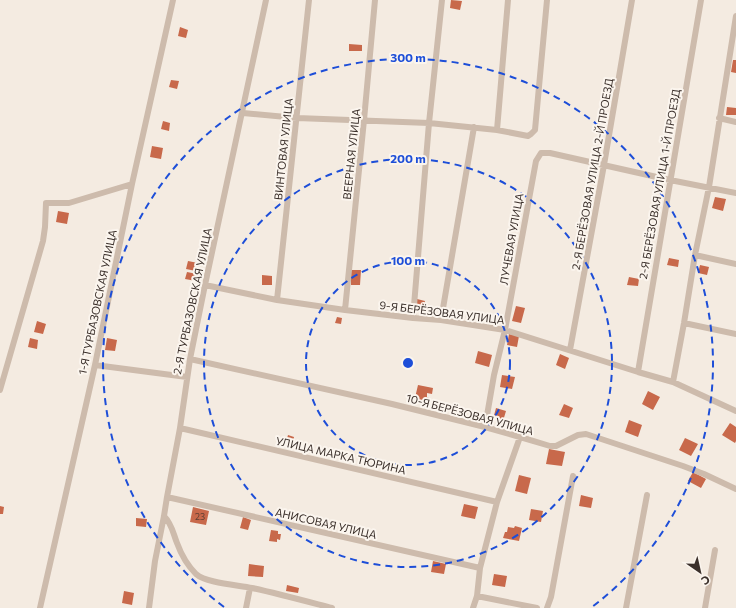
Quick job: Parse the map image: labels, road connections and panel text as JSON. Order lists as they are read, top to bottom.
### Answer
{
  "streets": {
    "street": [
      "ВИНТОВАЯ УЛИЦА",
      "ВЕЕРНАЯ УЛИЦА",
      "2-Я БЕРЁЗОВАЯ УЛИЦА 2-Й ПРОЕЗД",
      "2-Я БЕРЁЗОВАЯ УЛИЦА 1-Й ПРОЕЗД",
      "ЛУЧЕВАЯ УЛИЦА",
      "2-Я ТУРБАЗОВСКАЯ УЛИЦА",
      "1-Я ТУРБАЗОВСКАЯ УЛИЦА",
      "9-Я БЕРЁЗОВАЯ УЛИЦА",
      "10-Я БЕРЁЗОВАЯ УЛИЦА",
      "УЛИЦА МАРКА ТЮРИНА",
      "АНИСОВАЯ УЛИЦА"
    ]
  },
  "crossings": [
    ["ВИНТОВАЯ УЛИЦА", "9-Я БЕРЁЗОВАЯ УЛИЦА"],
    ["ВЕЕРНАЯ УЛИЦА", "9-Я БЕРЁЗОВАЯ УЛИЦА"],
    ["2-Я БЕРЁЗОВАЯ УЛИЦА 2-Й ПРОЕЗД", "ЛУЧЕВАЯ УЛИЦА"],
    ["2-Я БЕРЁЗОВАЯ УЛИЦА 2-Й ПРОЕЗД", "9-Я БЕРЁЗОВАЯ УЛИЦА"],
    ["2-Я БЕРЁЗОВАЯ УЛИЦА 1-Й ПРОЕЗД", "9-Я БЕРЁЗОВАЯ УЛИЦА"],
    ["ЛУЧЕВАЯ УЛИЦА", "9-Я БЕРЁЗОВАЯ УЛИЦА"],
    ["ЛУЧЕВАЯ УЛИЦА", "10-Я БЕРЁЗОВАЯ УЛИЦА"],
    ["2-Я ТУРБАЗОВСКАЯ УЛИЦА", "9-Я БЕРЁЗОВАЯ УЛИЦА"],
    ["2-Я ТУРБАЗОВСКАЯ УЛИЦА", "10-Я БЕРЁЗОВАЯ УЛИЦА"],
    ["2-Я ТУРБАЗОВСКАЯ УЛИЦА", "УЛИЦА МАРКА ТЮРИНА"],
    ["2-Я ТУРБАЗОВСКАЯ УЛИЦА", "АНИСОВАЯ УЛИЦА"]
  ],
  "house_numbers": ["23"],
  "north": "bottom right",
  "rings": ["300 m", "200 m", "100 m"]
}
